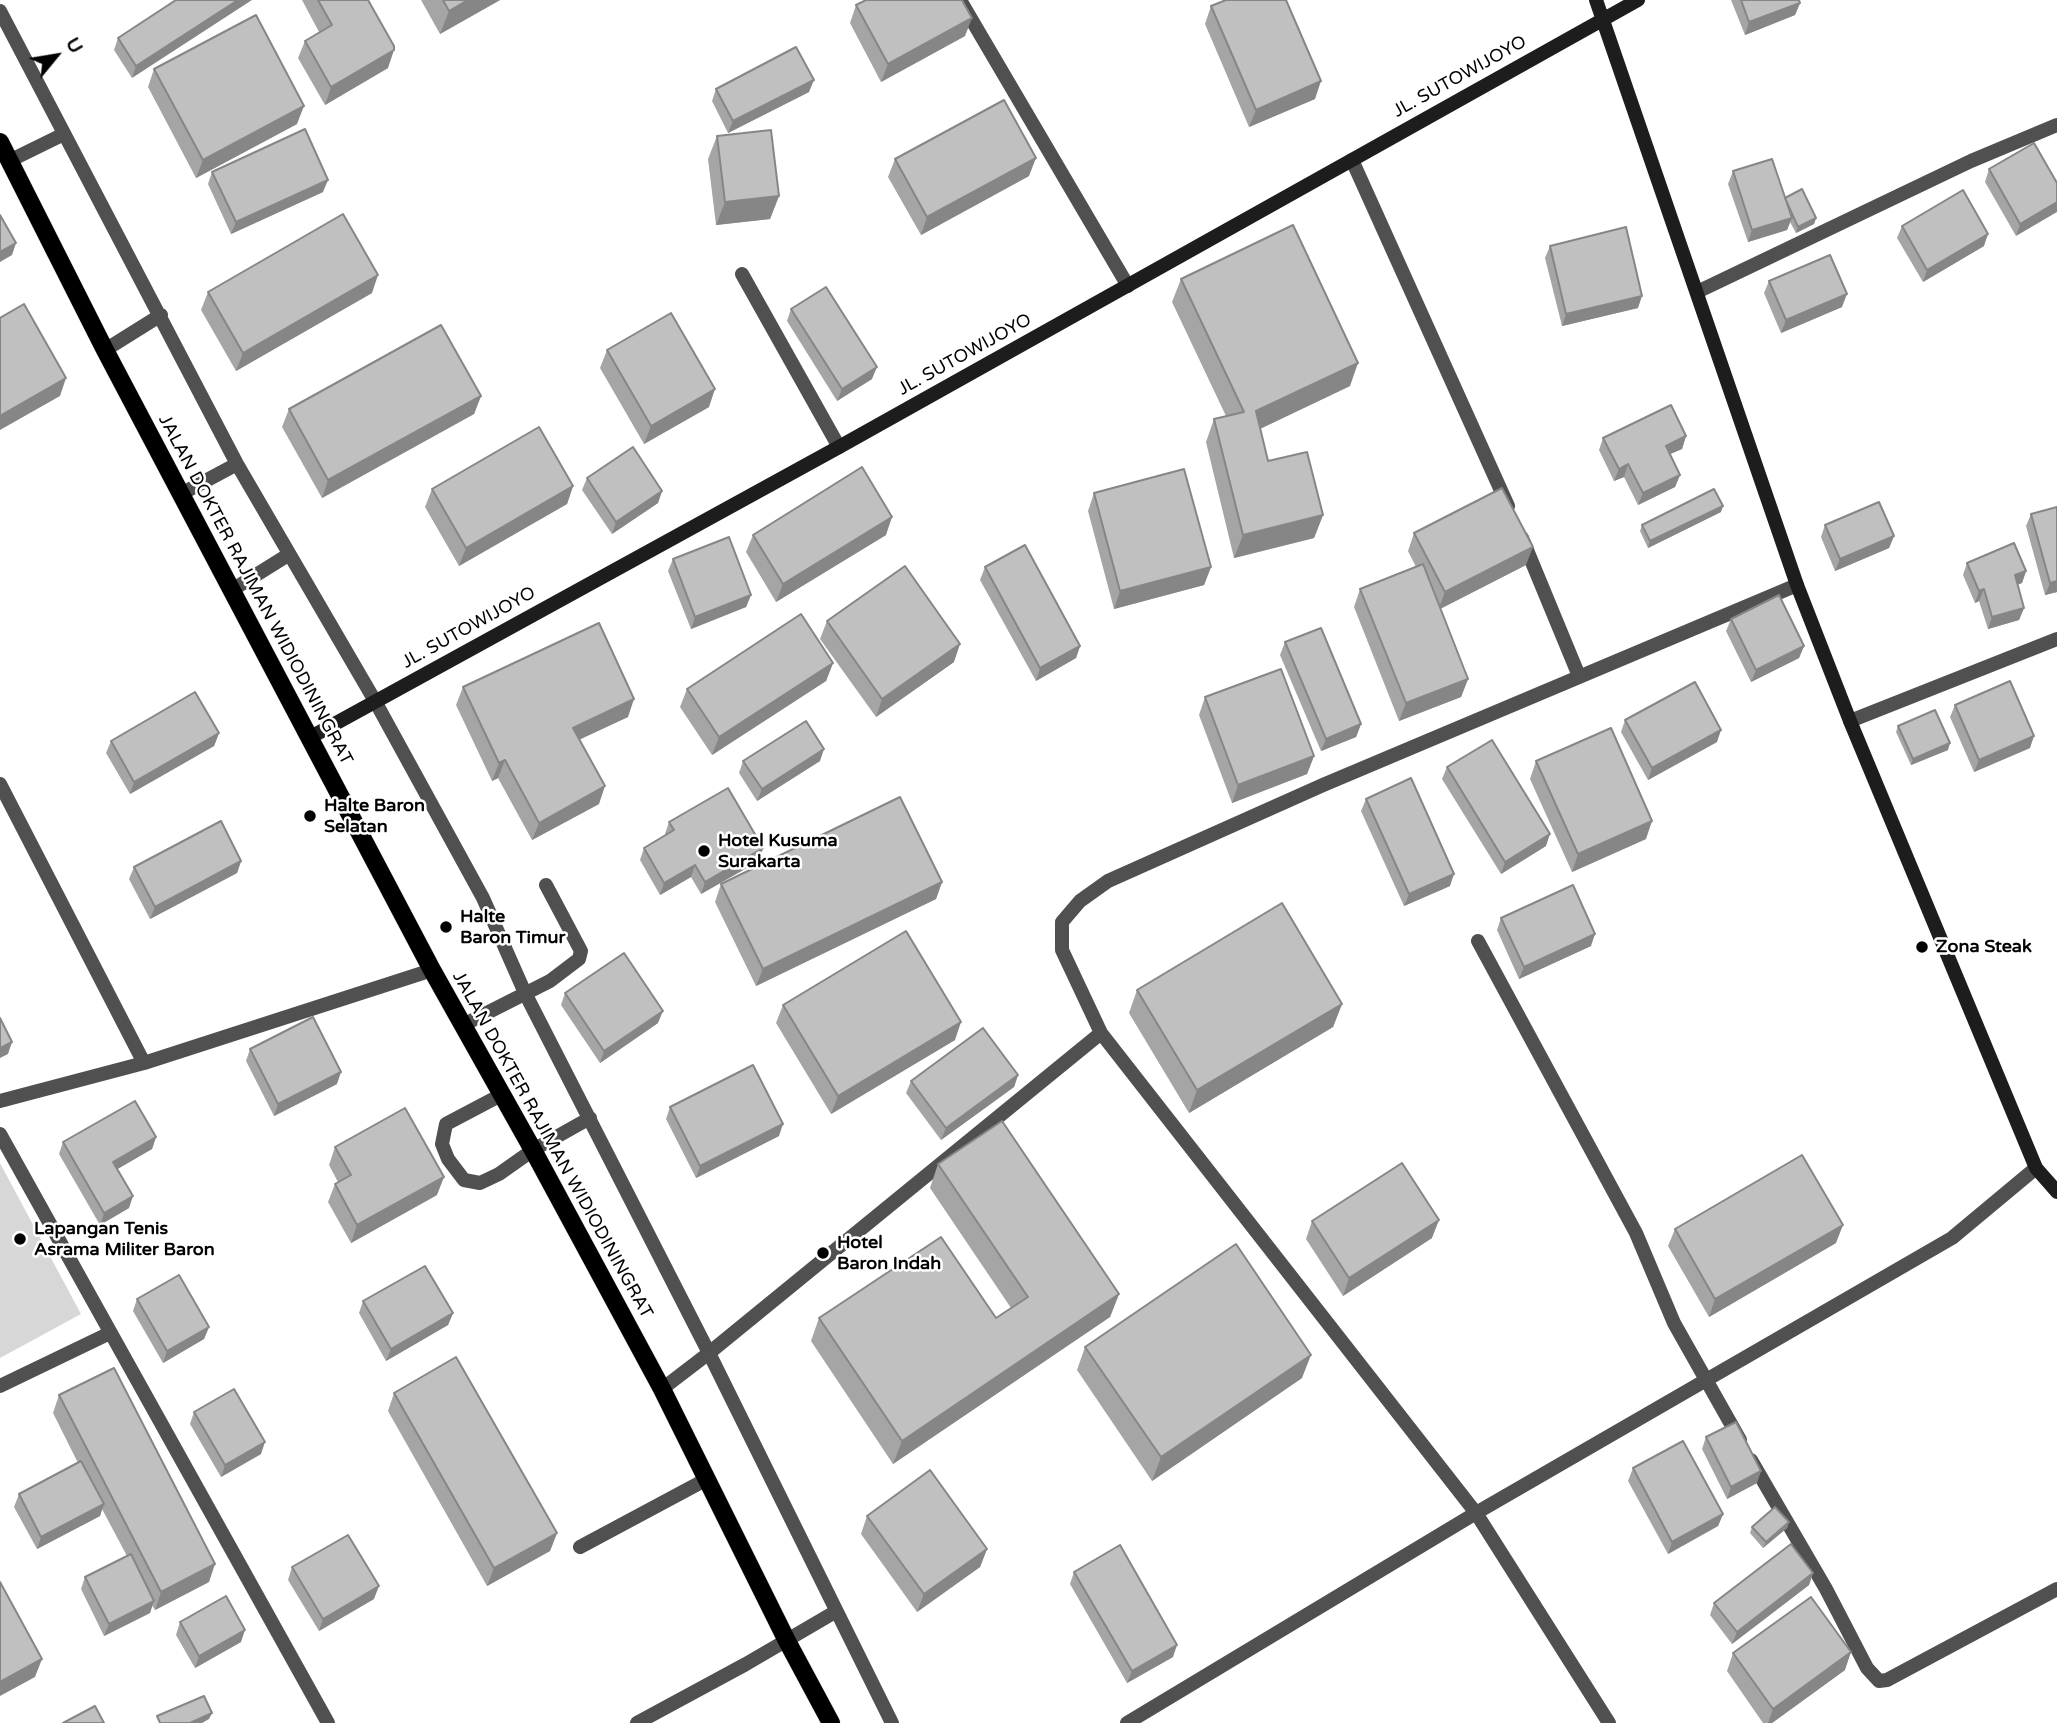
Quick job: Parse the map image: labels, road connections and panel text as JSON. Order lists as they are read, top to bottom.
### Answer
{
  "streets": {
    "main road": ["JL. SUTOWIJOYO", "JALAN DOKTER RAJIMAN WIDIODININGRAT"]
  },
  "crossings": [
    ["JL. SUTOWIJOYO", "JALAN DOKTER RAJIMAN WIDIODININGRAT"]
  ],
  "places": [
    "Halte Baron Selatan",
    "Hotel Kusuma Surakarta",
    "Halte Baron Timur",
    "Zona Steak",
    "Lapangan Tenis Asrama Militer Baron",
    "Hotel Baron Indah"
  ],
  "north": "top right"
}
